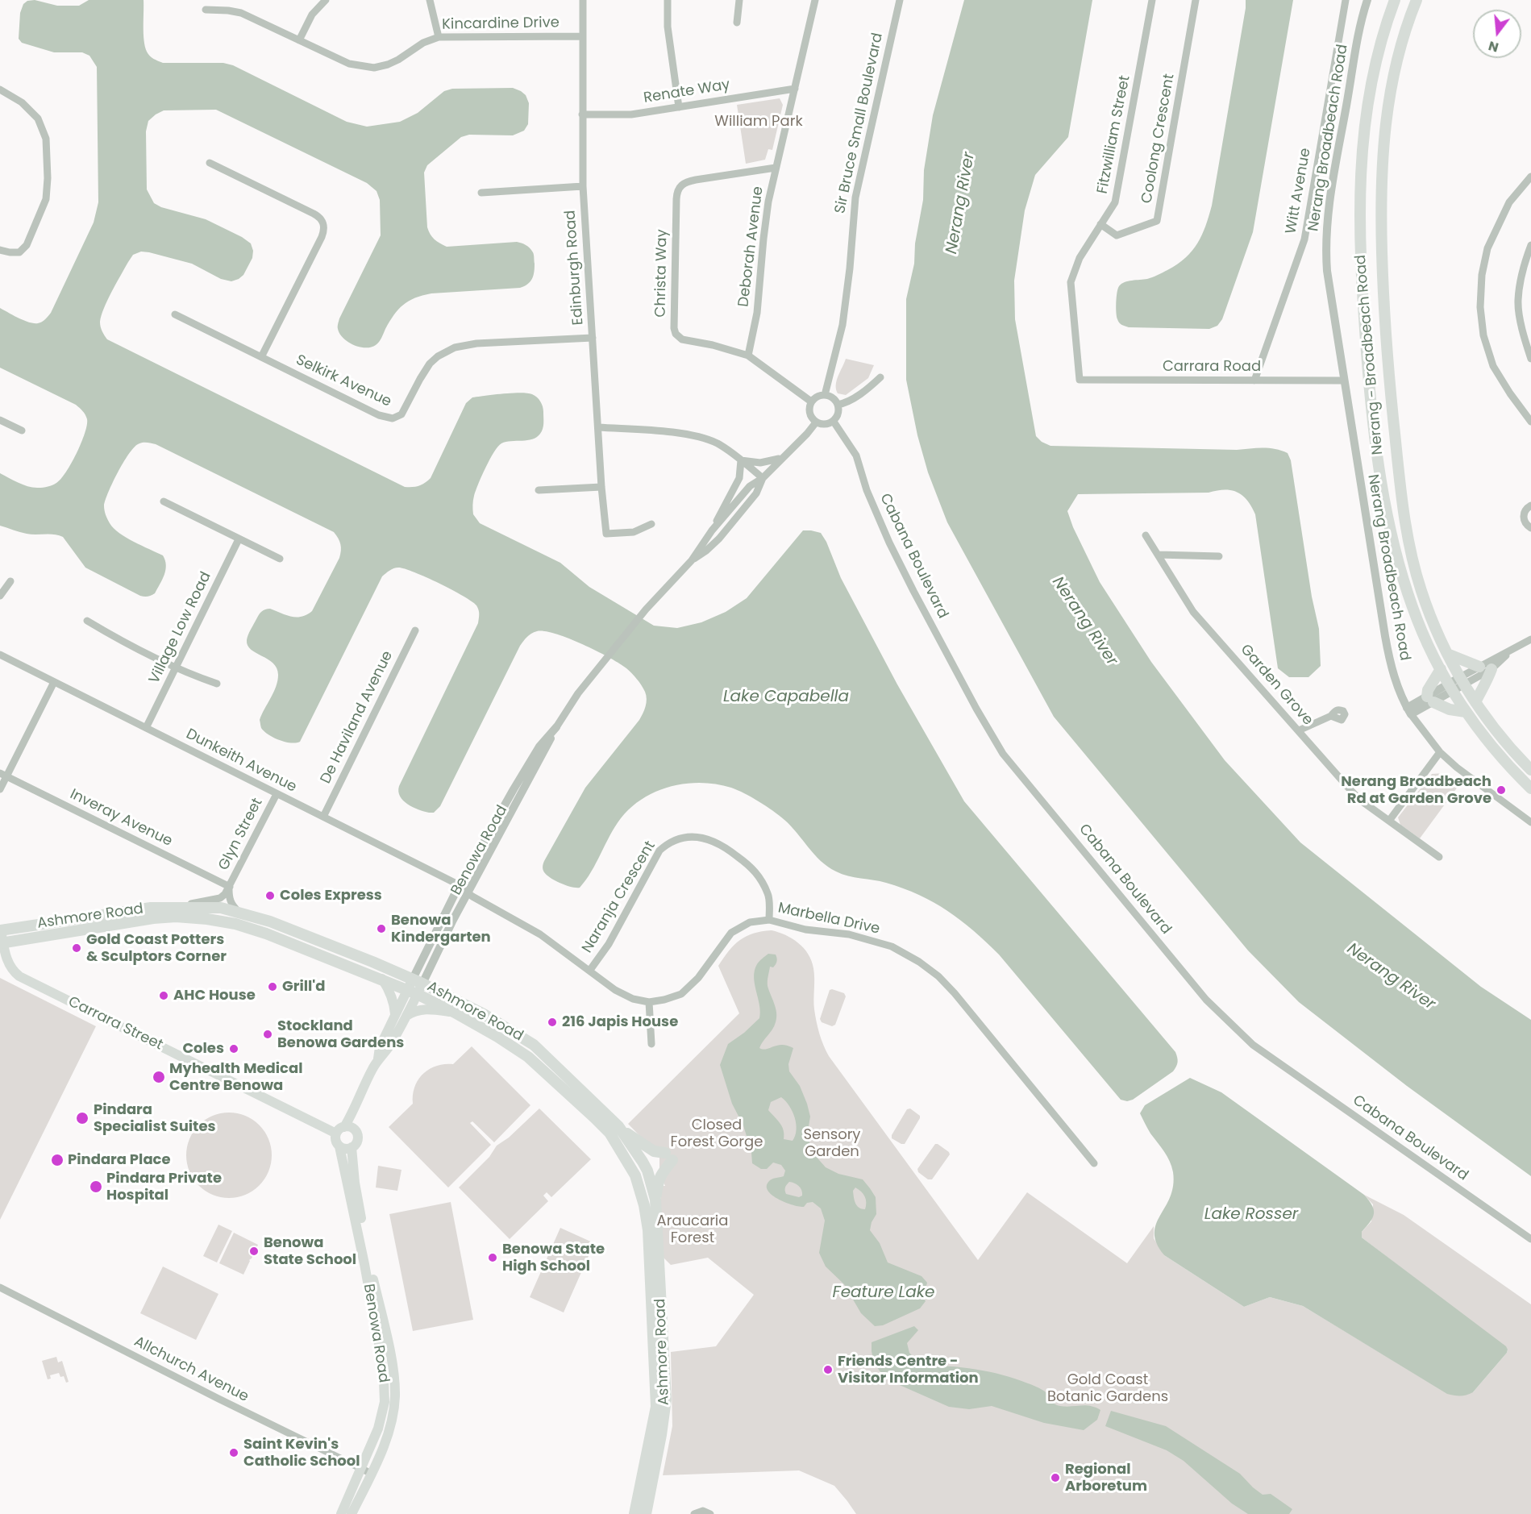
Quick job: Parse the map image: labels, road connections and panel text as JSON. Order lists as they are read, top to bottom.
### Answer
{
  "streets": {
    "main road": [
      "Nerang - Broadbeach Road",
      "Benowa Road",
      "Ashmore Road",
      "Carrara Street"
    ],
    "street": [
      "Kincardine Drive",
      "Renate Way",
      "Sir Bruce Small Boulevard",
      "Fitzwilliam Street",
      "Nerang Broadbeach Road",
      "Coolong Crescent",
      "Witt Avenue",
      "Deborah Avenue",
      "Edinburgh Road",
      "Christa Way",
      "Carrara Road",
      "Selkirk Avenue",
      "Cabana Boulevard",
      "Village Low Road",
      "Garden Grove",
      "De Haviland Avenue",
      "Dunkeith Avenue",
      "Inveray Avenue",
      "Glyn Street",
      "Naranja Crescent",
      "Marbella Drive",
      "Allchurch Avenue"
    ]
  },
  "crossings": [
    ["Kincardine Drive", "Edinburgh Road"],
    ["Renate Way", "Deborah Avenue"],
    ["Renate Way", "Edinburgh Road"],
    ["Sir Bruce Small Boulevard", "Christa Way"],
    ["Sir Bruce Small Boulevard", "Cabana Boulevard"],
    ["Sir Bruce Small Boulevard", "Benowa Road"],
    ["Fitzwilliam Street", "Coolong Crescent"],
    ["Fitzwilliam Street", "Carrara Road"],
    ["Nerang Broadbeach Road", "Carrara Road"],
    ["Witt Avenue", "Carrara Road"],
    ["Deborah Avenue", "Christa Way"],
    ["Edinburgh Road", "Selkirk Avenue"],
    ["Christa Way", "Cabana Boulevard"],
    ["Christa Way", "Benowa Road"],
    ["Cabana Boulevard", "Benowa Road"],
    ["Village Low Road", "Dunkeith Avenue"],
    ["De Haviland Avenue", "Dunkeith Avenue"],
    ["Dunkeith Avenue", "Glyn Street"],
    ["Dunkeith Avenue", "Benowa Road"],
    ["Dunkeith Avenue", "Marbella Drive"],
    ["Inveray Avenue", "Glyn Street"],
    ["Glyn Street", "Ashmore Road"],
    ["Benowa Road", "Ashmore Road"],
    ["Benowa Road", "Marbella Drive"],
    ["Benowa Road", "Carrara Street"],
    ["Benowa Road", "Allchurch Avenue"],
    ["Naranja Crescent", "Marbella Drive"],
    ["Ashmore Road", "Carrara Street"]
  ],
  "water": [
    "Nerang River",
    "Lake Capabella",
    "Lake Rosser",
    "Feature Lake"
  ],
  "parks": [
    "William Park",
    "Closed Forest Gorge",
    "Sensory Garden",
    "Araucaria Forest",
    "Gold Coast Botanic Gardens"
  ],
  "places": [
    "Nerang Broadbeach Rd at Garden Grove",
    "Coles Express",
    "Benowa Kindergarten",
    "Gold Coast Potters & Sculptors Corner",
    "Grill'd",
    "AHC House",
    "216 Japis House",
    "Stockland Benowa Gardens",
    "Coles",
    "Myhealth Medical Centre Benowa",
    "Pindara Specialist Suites",
    "Pindara Place",
    "Pindara Private Hospital",
    "Benowa State School",
    "Benowa State High School",
    "Friends Centre - Visitor Information",
    "Saint Kevin's Catholic School",
    "Regional Arboretum"
  ],
  "north": "bottom"
}
